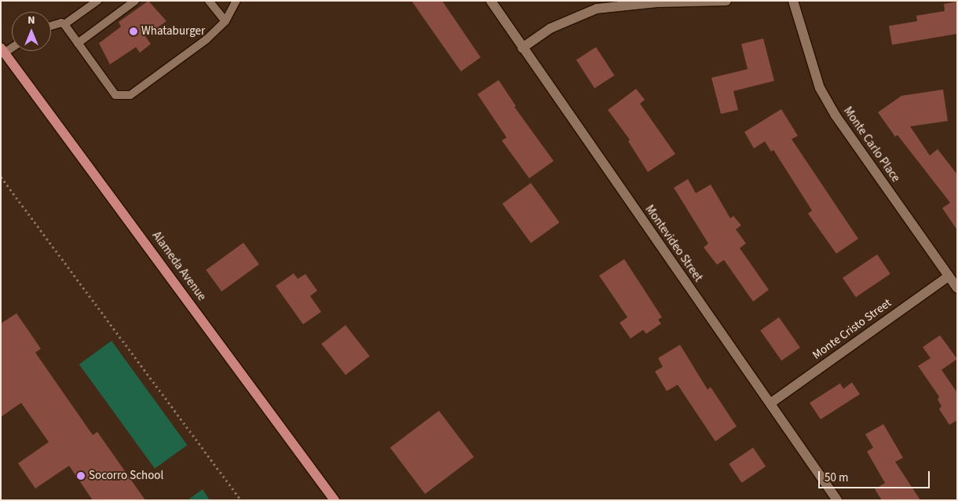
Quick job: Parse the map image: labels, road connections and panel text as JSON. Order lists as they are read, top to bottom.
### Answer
{
  "streets": {
    "main road": ["Alameda Avenue"],
    "street": ["Monte Carlo Place", "Montevideo Street", "Monte Cristo Street"]
  },
  "crossings": [
    ["Monte Carlo Place", "Monte Cristo Street"],
    ["Montevideo Street", "Monte Cristo Street"]
  ],
  "places": ["Whataburger", "Socorro School"],
  "scale_bar": "50 m",
  "north": "top"
}
